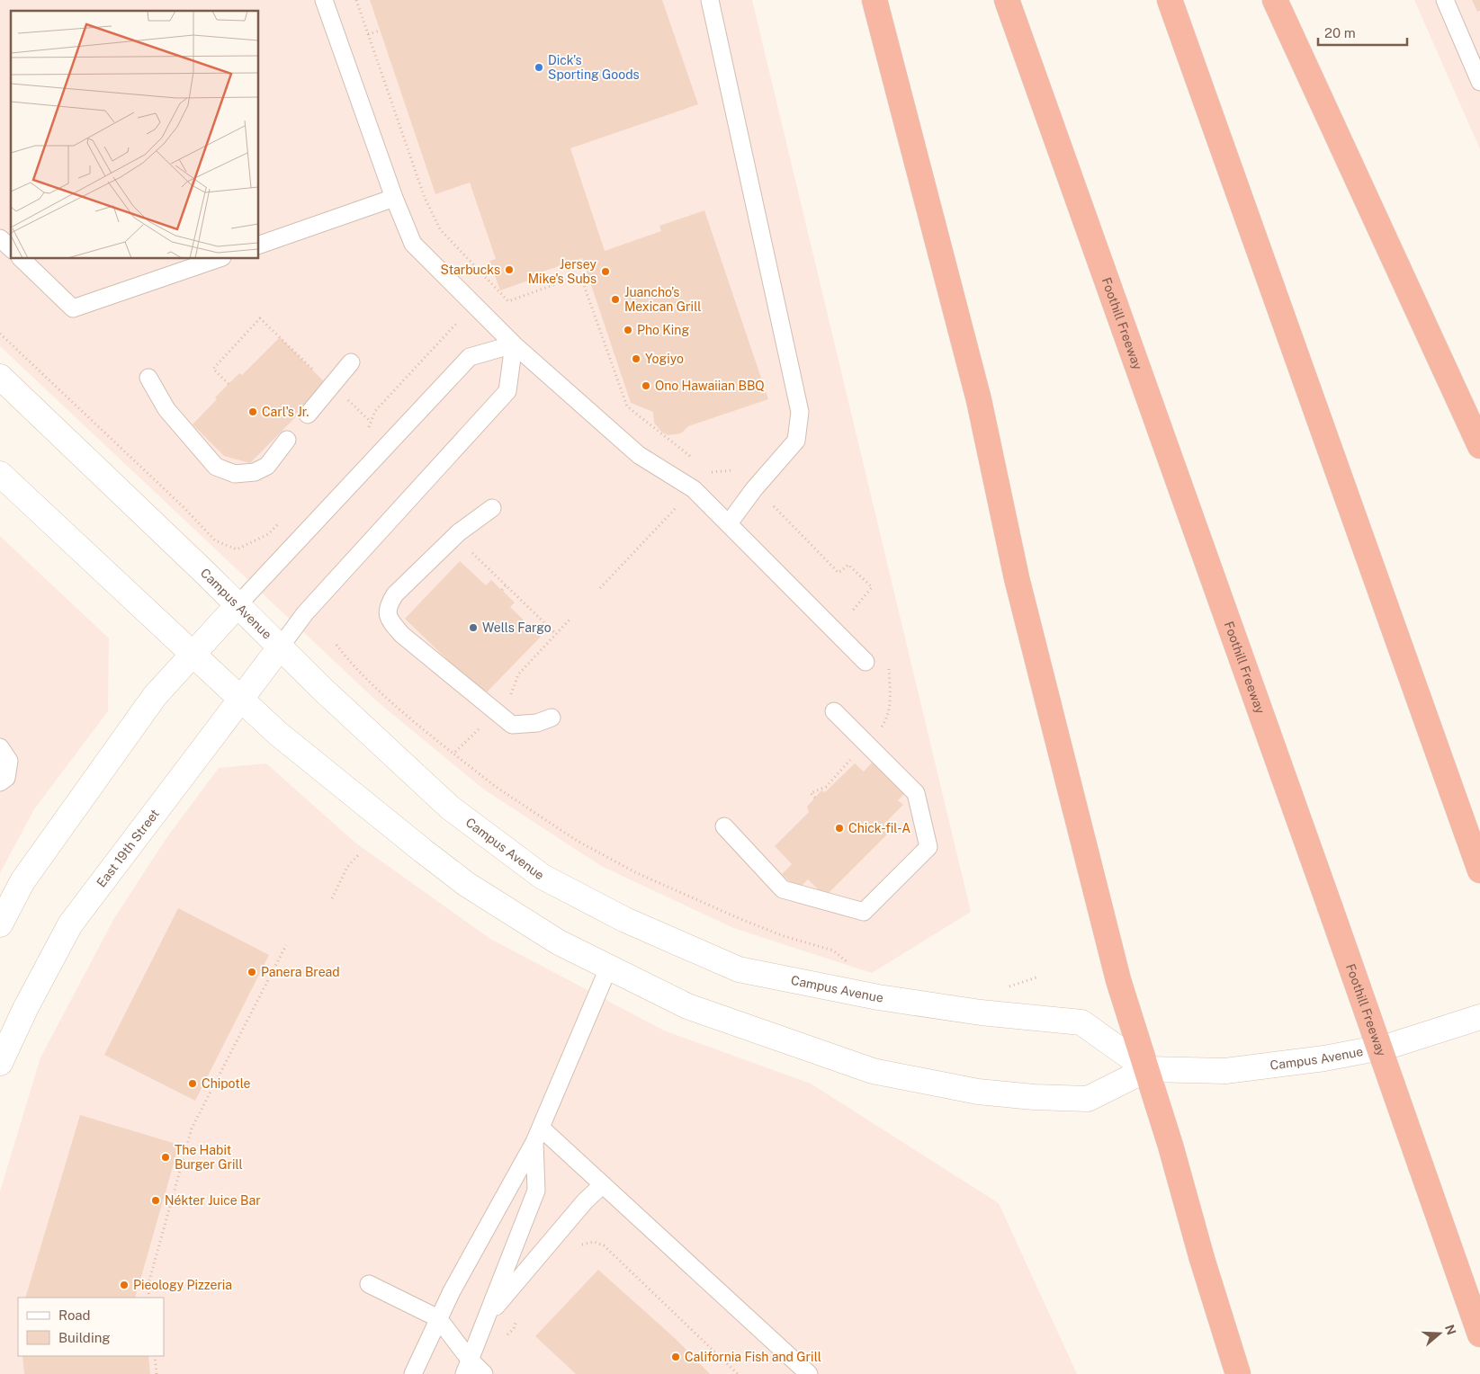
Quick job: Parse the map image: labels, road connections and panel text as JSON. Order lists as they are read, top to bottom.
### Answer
{
  "streets": {
    "highway": ["Foothill Freeway"],
    "main road": ["Campus Avenue", "East 19th Street"]
  },
  "crossings": [
    ["Campus Avenue", "East 19th Street"]
  ],
  "places": [
    "Dick's Sporting Goods",
    "Starbucks",
    "Jersey Mike's Subs",
    "Juancho's Mexican Grill",
    "Pho King",
    "Yogiyo",
    "Ono Hawaiian BBQ",
    "Carl's Jr.",
    "Wells Fargo",
    "Chick-fil-A",
    "Panera Bread",
    "Chipotle",
    "The Habit Burger Grill",
    "Nékter Juice Bar",
    "Pieology Pizzeria",
    "California Fish and Grill"
  ],
  "legend": ["Road", "Building"],
  "scale_bar": "20 m",
  "north": "right"
}
